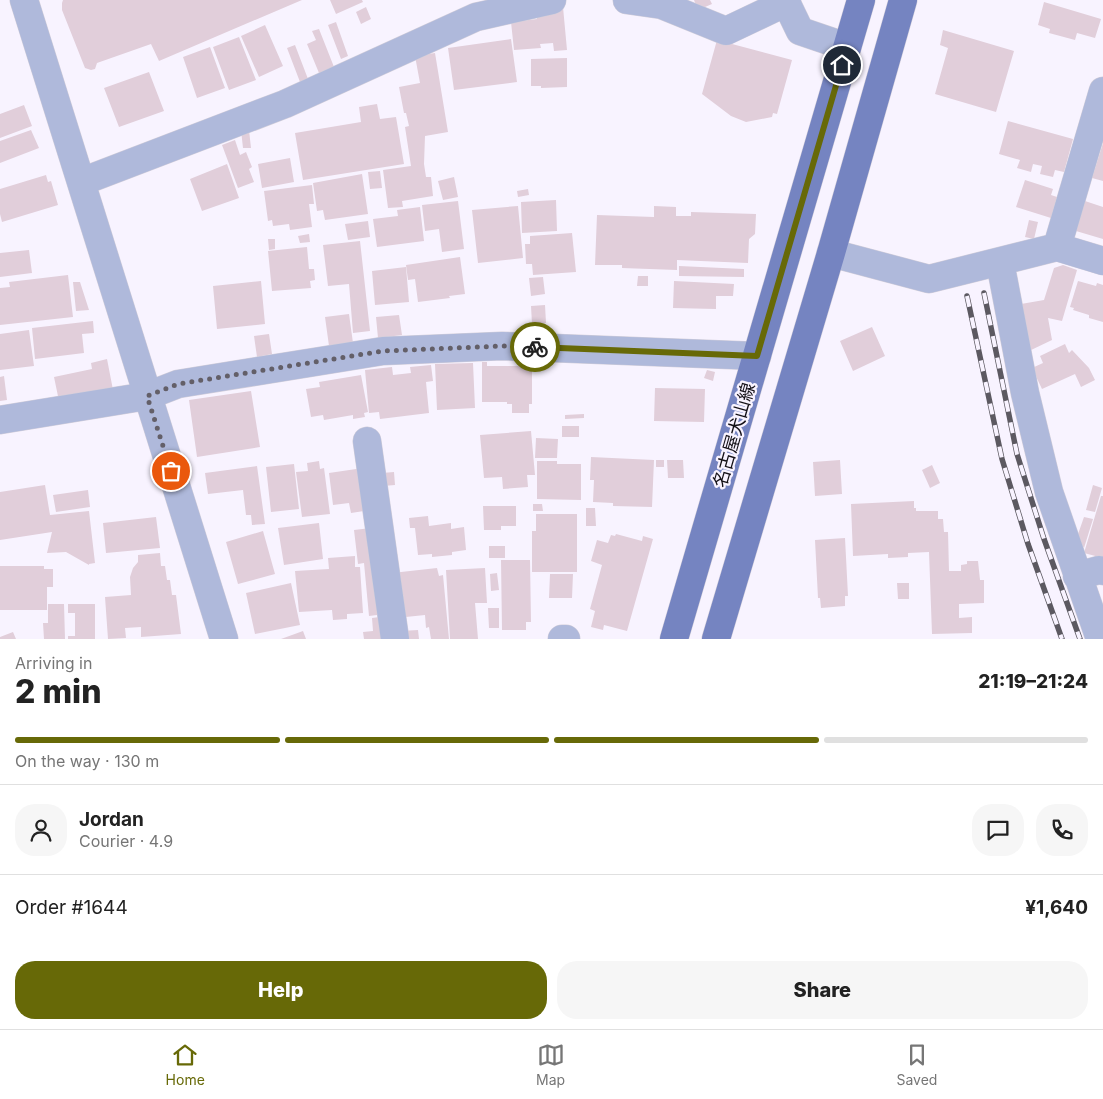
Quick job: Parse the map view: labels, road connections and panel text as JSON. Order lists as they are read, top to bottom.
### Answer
{
  "streets": {
    "main road": ["名古屋犬山線"]
  },
  "page": {
    "heading": ["2 min", "Arriving in", "21:19–21:24"],
    "panel": [
      "Jordan",
      "Courier · 4.9",
      "Order #1644",
      "¥1,640"
    ],
    "bar": "On the way · 130 m",
    "buttons": ["Help", "Share"],
    "tabs": ["Home", "Map", "Saved"]
  }
}
